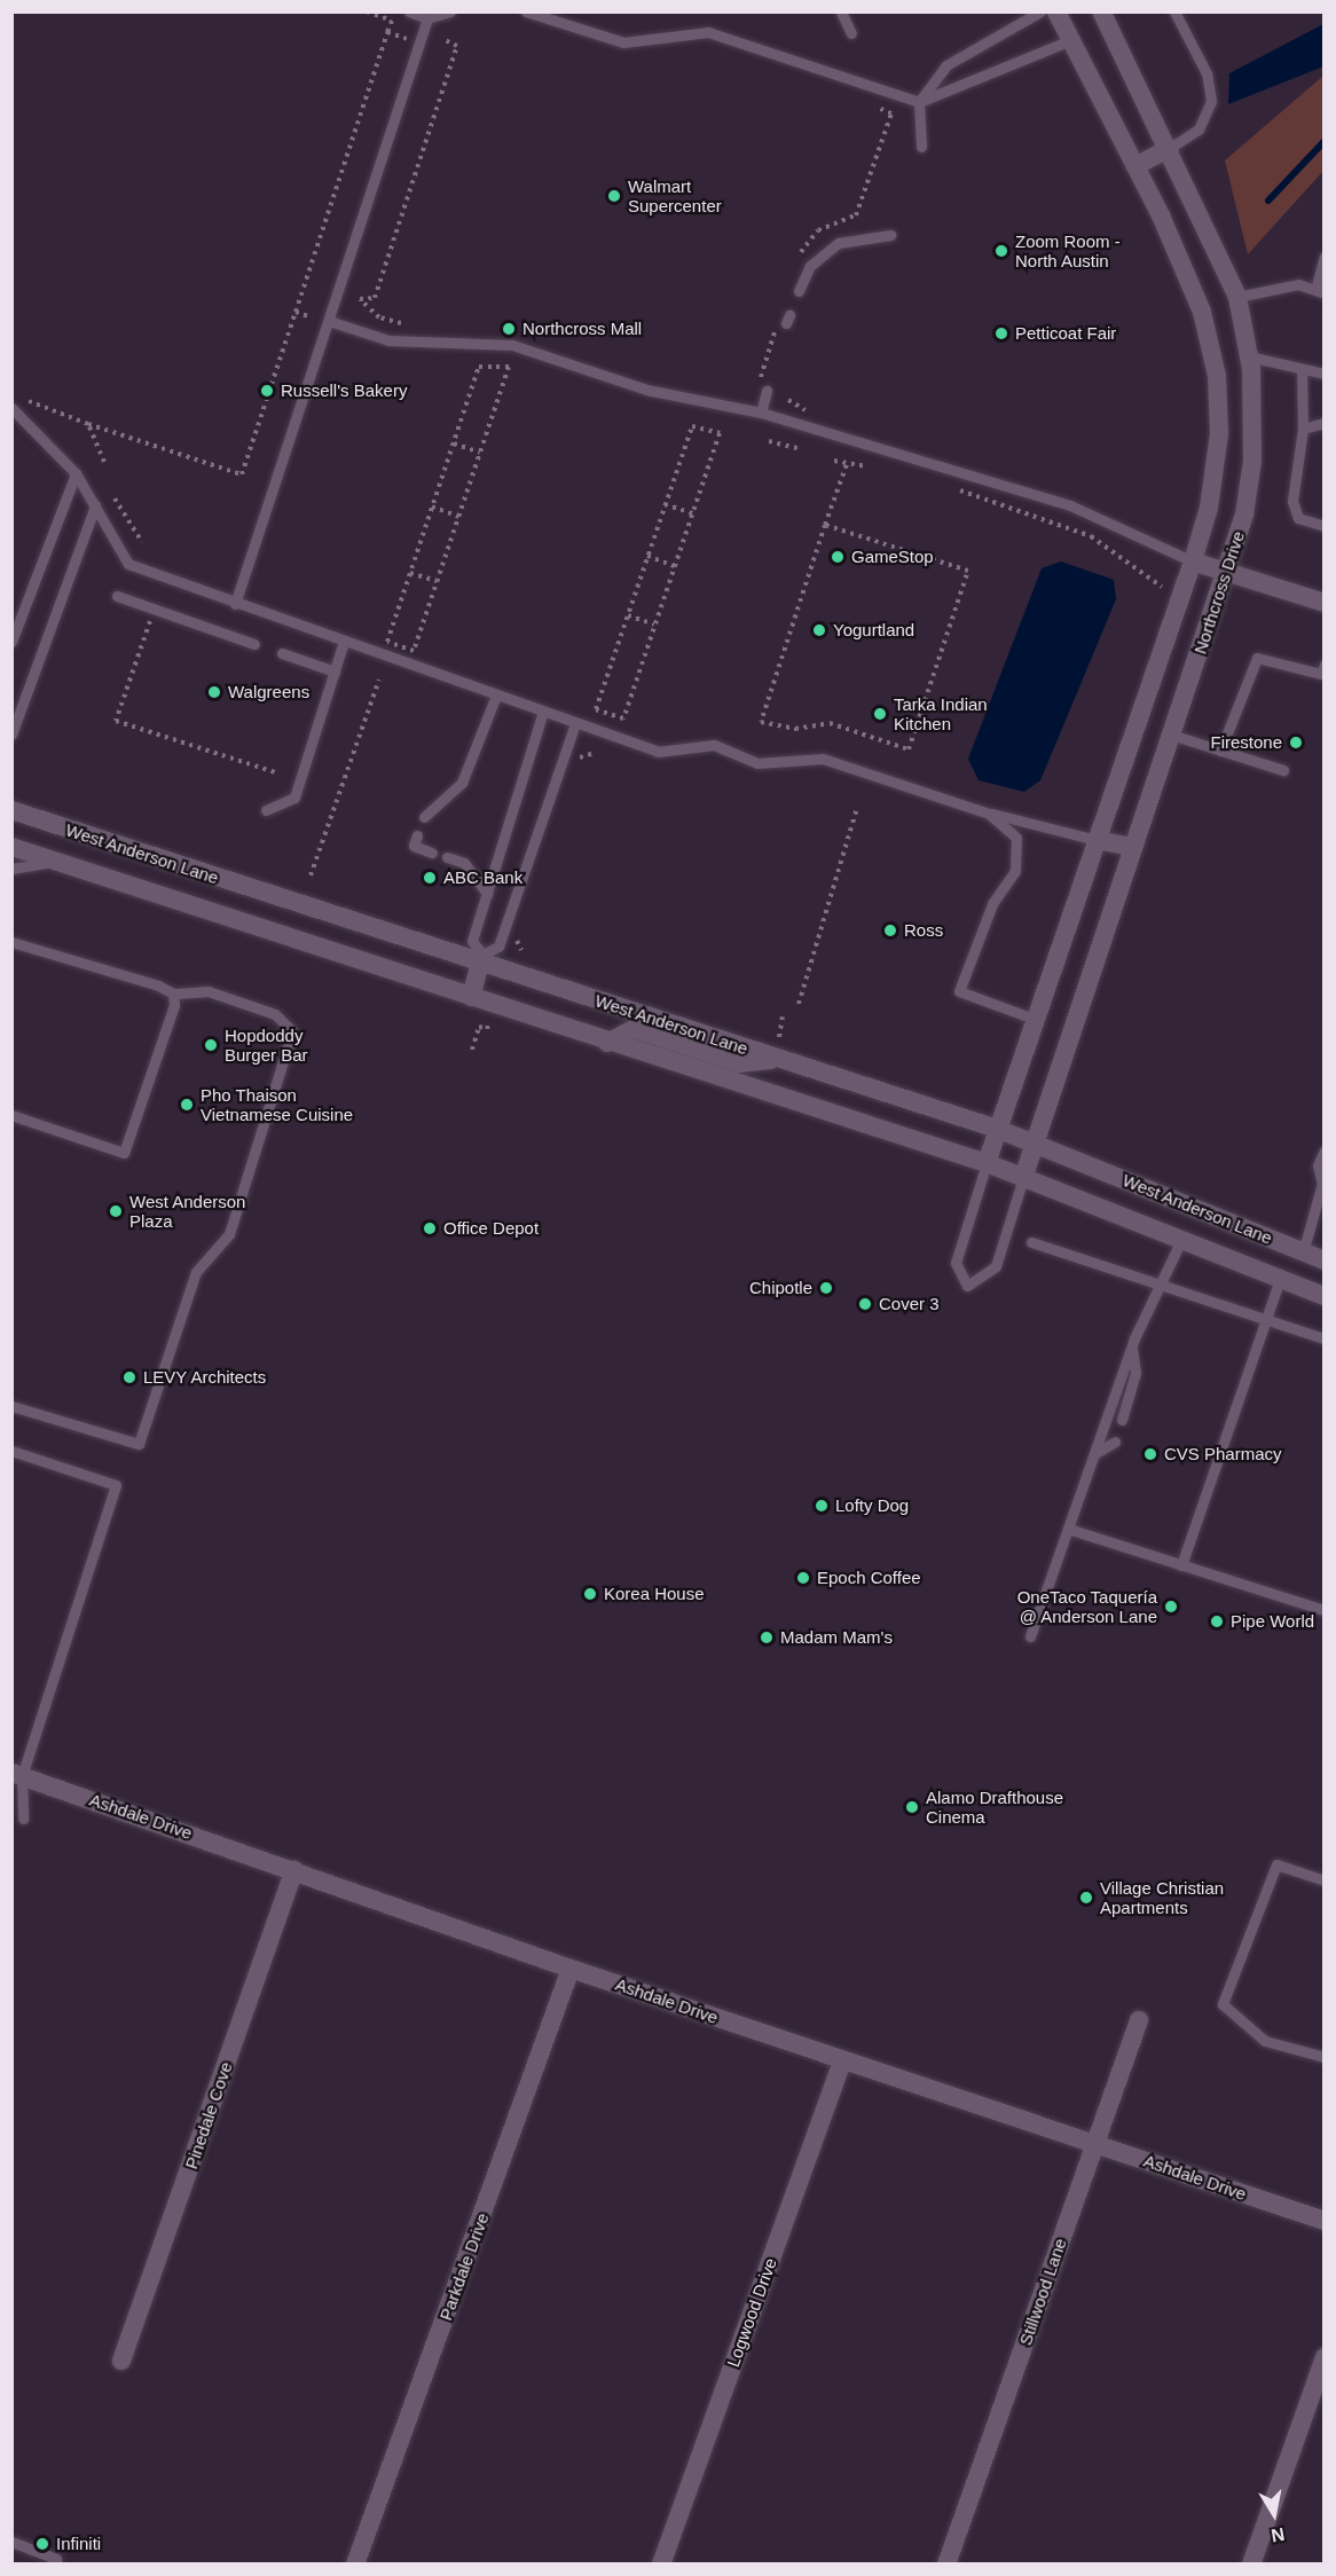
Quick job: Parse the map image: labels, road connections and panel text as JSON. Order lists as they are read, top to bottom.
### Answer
{
  "streets": {
    "street": [
      "Northcross Drive",
      "West Anderson Lane",
      "Ashdale Drive",
      "Pinedale Cove",
      "Parkdale Drive",
      "Stillwood Lane",
      "Logwood Drive"
    ]
  },
  "crossings": [
    ["Northcross Drive", "West Anderson Lane"],
    ["Ashdale Drive", "Pinedale Cove"],
    ["Ashdale Drive", "Parkdale Drive"],
    ["Ashdale Drive", "Stillwood Lane"],
    ["Ashdale Drive", "Logwood Drive"]
  ],
  "places": [
    "Walmart Supercenter",
    "Zoom Room - North Austin",
    "Northcross Mall",
    "Petticoat Fair",
    "Russell's Bakery",
    "GameStop",
    "Yogurtland",
    "Walgreens",
    "Tarka Indian Kitchen",
    "Firestone",
    "ABC Bank",
    "Ross",
    "Hopdoddy Burger Bar",
    "Pho Thaison Vietnamese Cuisine",
    "West Anderson Plaza",
    "Office Depot",
    "Chipotle",
    "Cover 3",
    "LEVY Architects",
    "CVS Pharmacy",
    "Lofty Dog",
    "Epoch Coffee",
    "Korea House",
    "OneTaco Taquería @ Anderson Lane",
    "Pipe World",
    "Madam Mam's",
    "Alamo Drafthouse Cinema",
    "Village Christian Apartments",
    "Infiniti"
  ],
  "north": "bottom"
}
